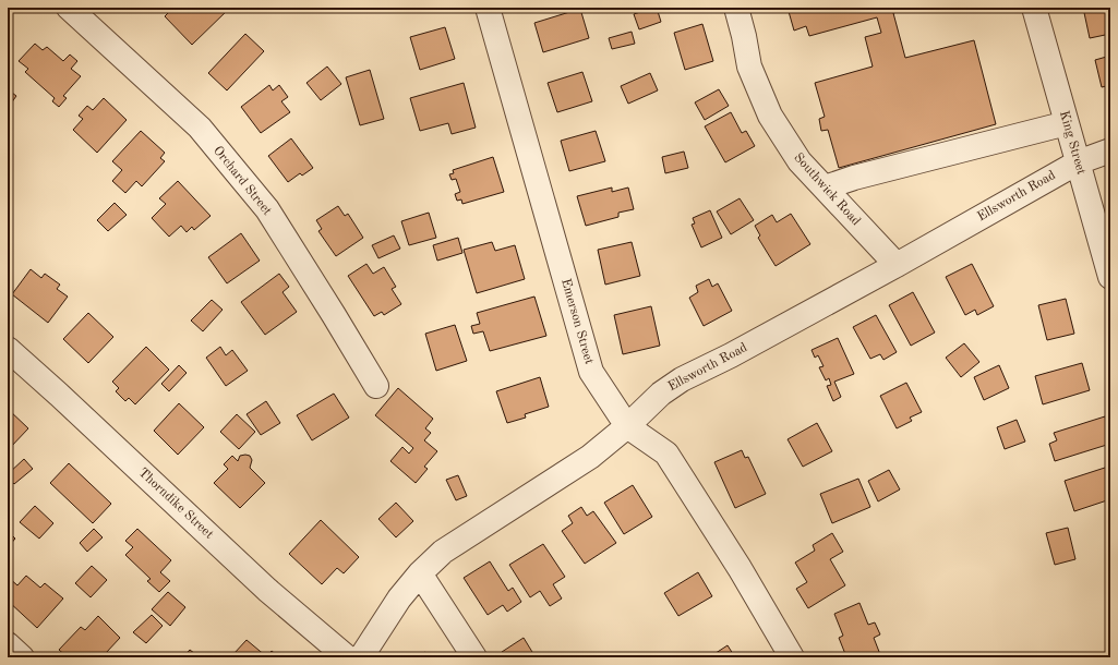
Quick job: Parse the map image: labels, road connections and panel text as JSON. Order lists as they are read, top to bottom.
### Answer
{
  "streets": {
    "street": [
      "King Street",
      "Orchard Street",
      "Southwick Road",
      "Ellsworth Road",
      "Emerson Street",
      "Thorndike Street"
    ]
  },
  "crossings": [
    ["King Street", "Ellsworth Road"],
    ["Southwick Road", "Ellsworth Road"],
    ["Ellsworth Road", "Emerson Street"]
  ]
}
